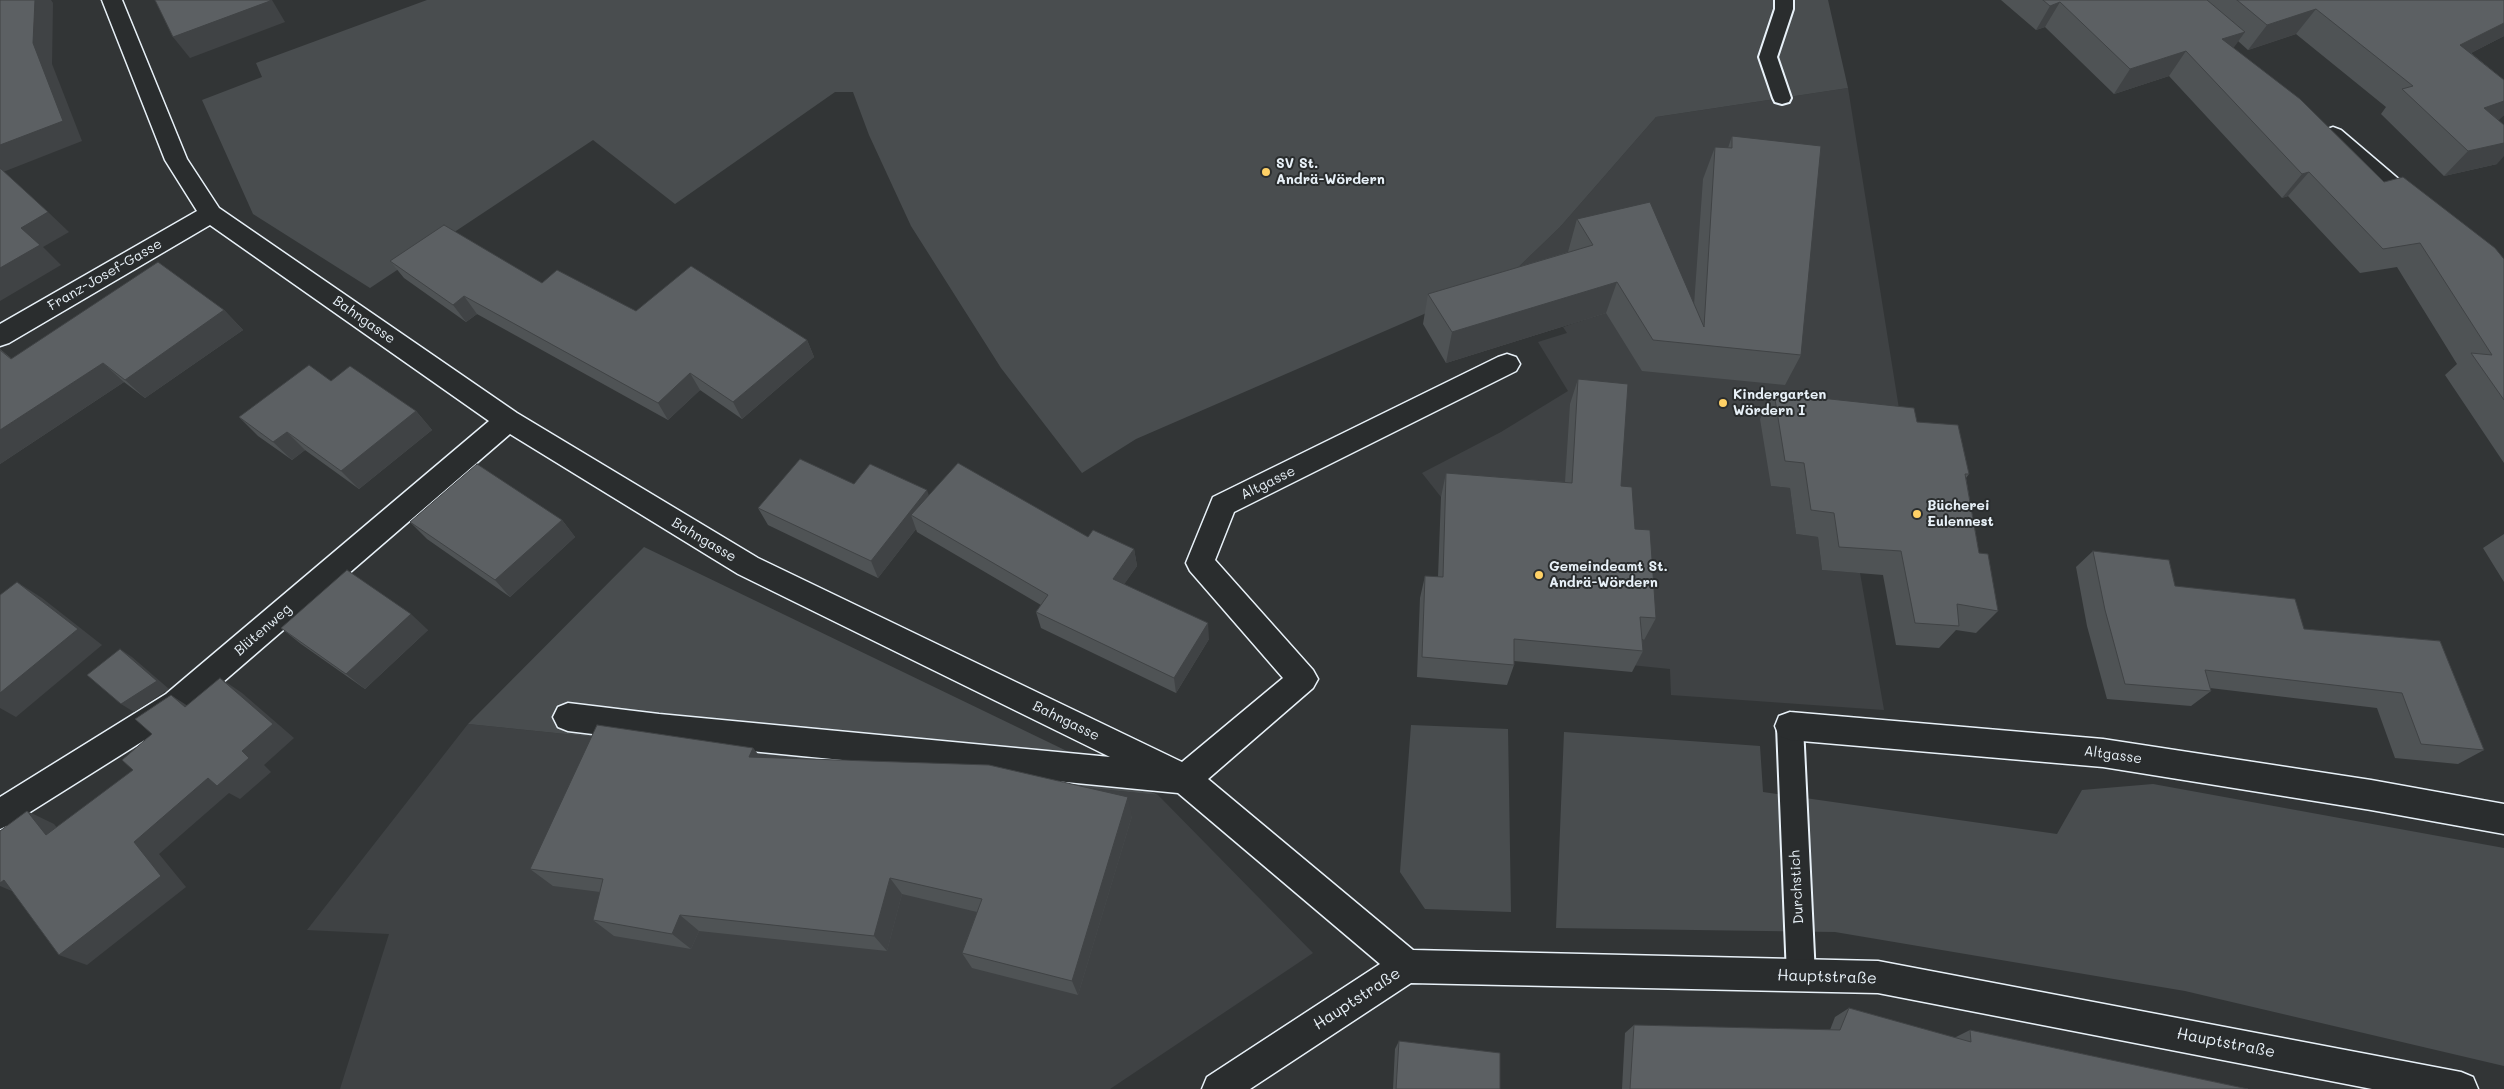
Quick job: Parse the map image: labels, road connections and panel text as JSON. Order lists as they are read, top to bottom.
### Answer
{
  "streets": {
    "street": [
      "Franz-Josef-Gasse",
      "Bahngasse",
      "Altgasse",
      "Blütenweg",
      "Hauptstraße"
    ],
    "lane": ["Durchstich"]
  },
  "crossings": [
    ["Franz-Josef-Gasse", "Bahngasse"],
    ["Bahngasse", "Altgasse"],
    ["Bahngasse", "Blütenweg"],
    ["Bahngasse", "Hauptstraße"],
    ["Altgasse", "Durchstich"],
    ["Durchstich", "Hauptstraße"]
  ],
  "places": [
    "SV St. Andrä-Wördern",
    "Kindergarten Wördern I",
    "Bücherei Eulennest",
    "Gemeindeamt St. Andrä-Wördern"
  ]
}
